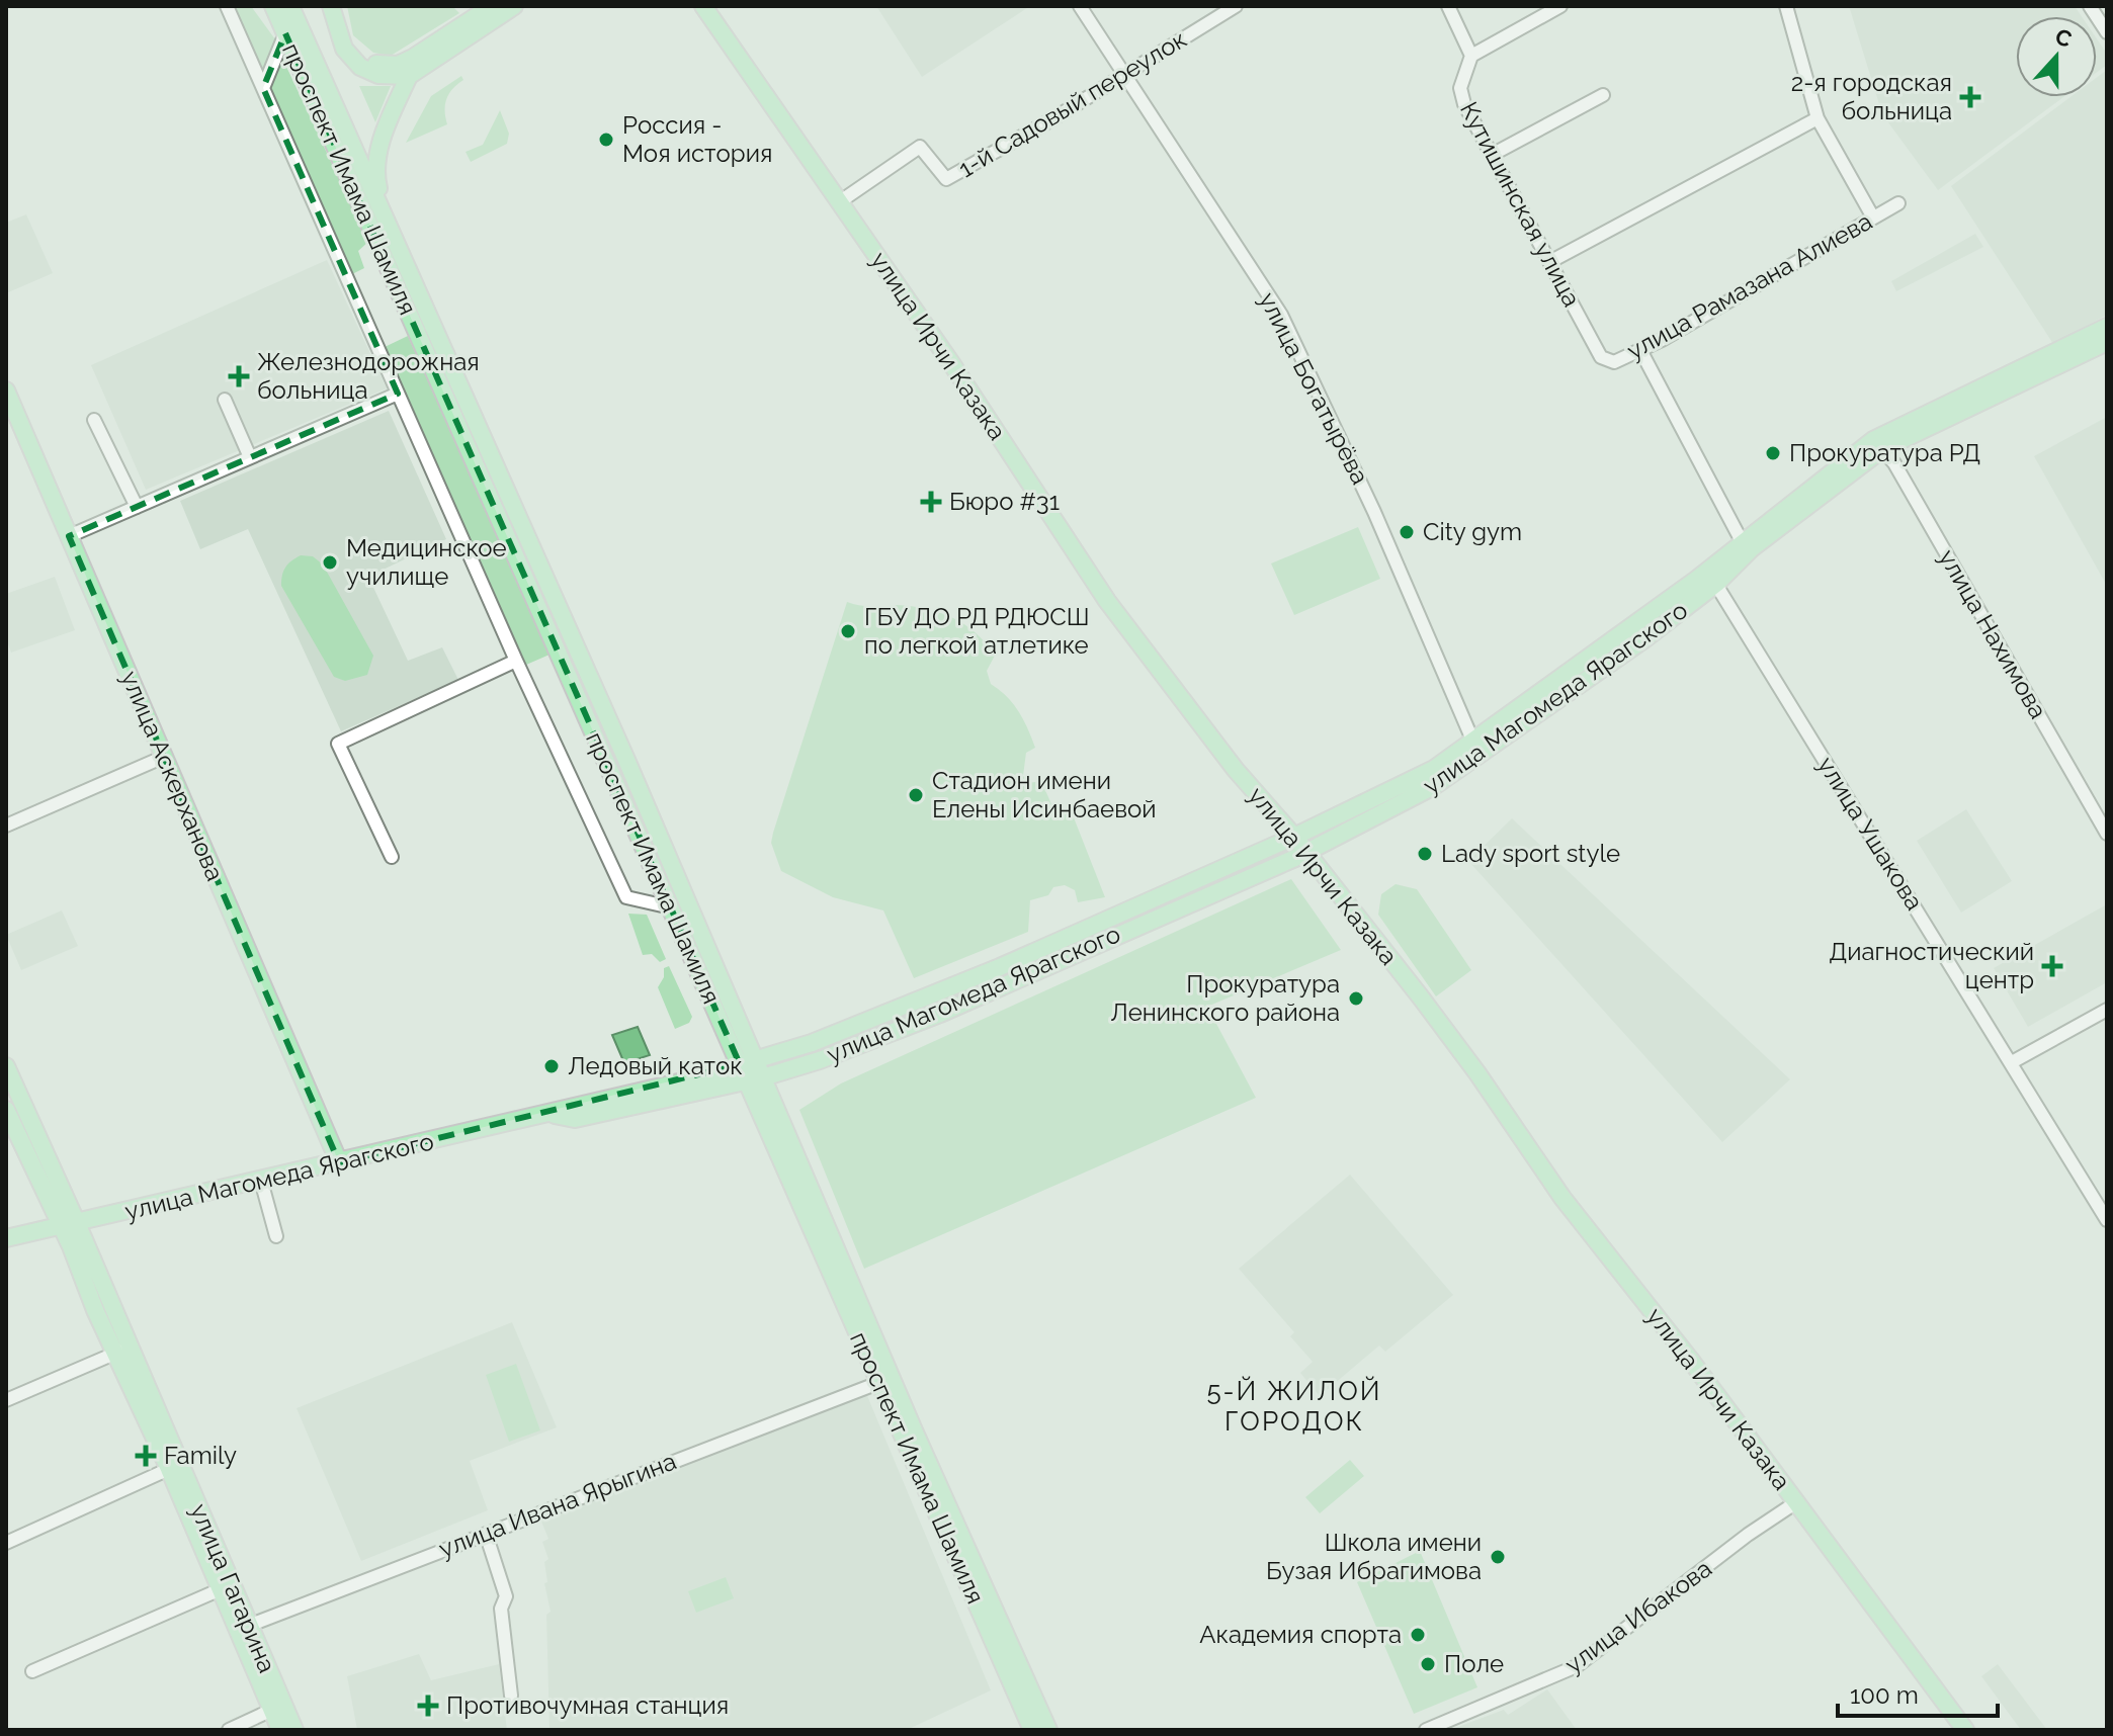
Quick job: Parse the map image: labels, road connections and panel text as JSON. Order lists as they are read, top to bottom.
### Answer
{
  "streets": {
    "main road": [
      "проспект Имама Шамиля",
      "улица Ирчи Казака",
      "улица Магомеда Ярагского",
      "улица Аскерханова",
      "улица Гагарина"
    ],
    "street": [
      "1-й Садовый переулок",
      "Кутишинская улица",
      "улица Рамазана Алиева",
      "улица Богатырёва",
      "улица Нахимова",
      "улица Ушакова",
      "улица Ивана Ярыгина",
      "улица Ибакова"
    ]
  },
  "crossings": [
    ["1-й Садовый переулок", "улица Ирчи Казака"],
    ["1-й Садовый переулок", "улица Богатырёва"],
    ["проспект Имама Шамиля", "улица Магомеда Ярагского"],
    ["проспект Имама Шамиля", "улица Ивана Ярыгина"],
    ["Кутишинская улица", "улица Рамазана Алиева"],
    ["улица Ирчи Казака", "улица Магомеда Ярагского"],
    ["улица Ирчи Казака", "улица Ибакова"],
    ["улица Богатырёва", "улица Магомеда Ярагского"],
    ["улица Нахимова", "улица Магомеда Ярагского"],
    ["улица Магомеда Ярагского", "улица Аскерханова"],
    ["улица Магомеда Ярагского", "улица Ушакова"],
    ["улица Магомеда Ярагского", "улица Гагарина"],
    ["улица Ивана Ярыгина", "улица Гагарина"]
  ],
  "districts": ["5-Й ЖИЛОЙ ГОРОДОК"],
  "places": {
    "health": [
      "2-я городская больница",
      "Железнодорожная больница",
      "Бюро #31",
      "Диагностический центр",
      "Family",
      "Противочумная станция"
    ],
    "other": [
      "Россия - Моя история",
      "Прокуратура РД",
      "City gym",
      "Медицинское училище",
      "ГБУ ДО РД РДЮСШ по легкой атлетике",
      "Стадион имени Елены Исинбаевой",
      "Lady sport style",
      "Прокуратура Ленинского района",
      "Ледовый каток",
      "Школа имени Бузая Ибрагимова",
      "Академия спорта",
      "Поле"
    ]
  },
  "scale_bar": "100 m",
  "north": "top"
}
